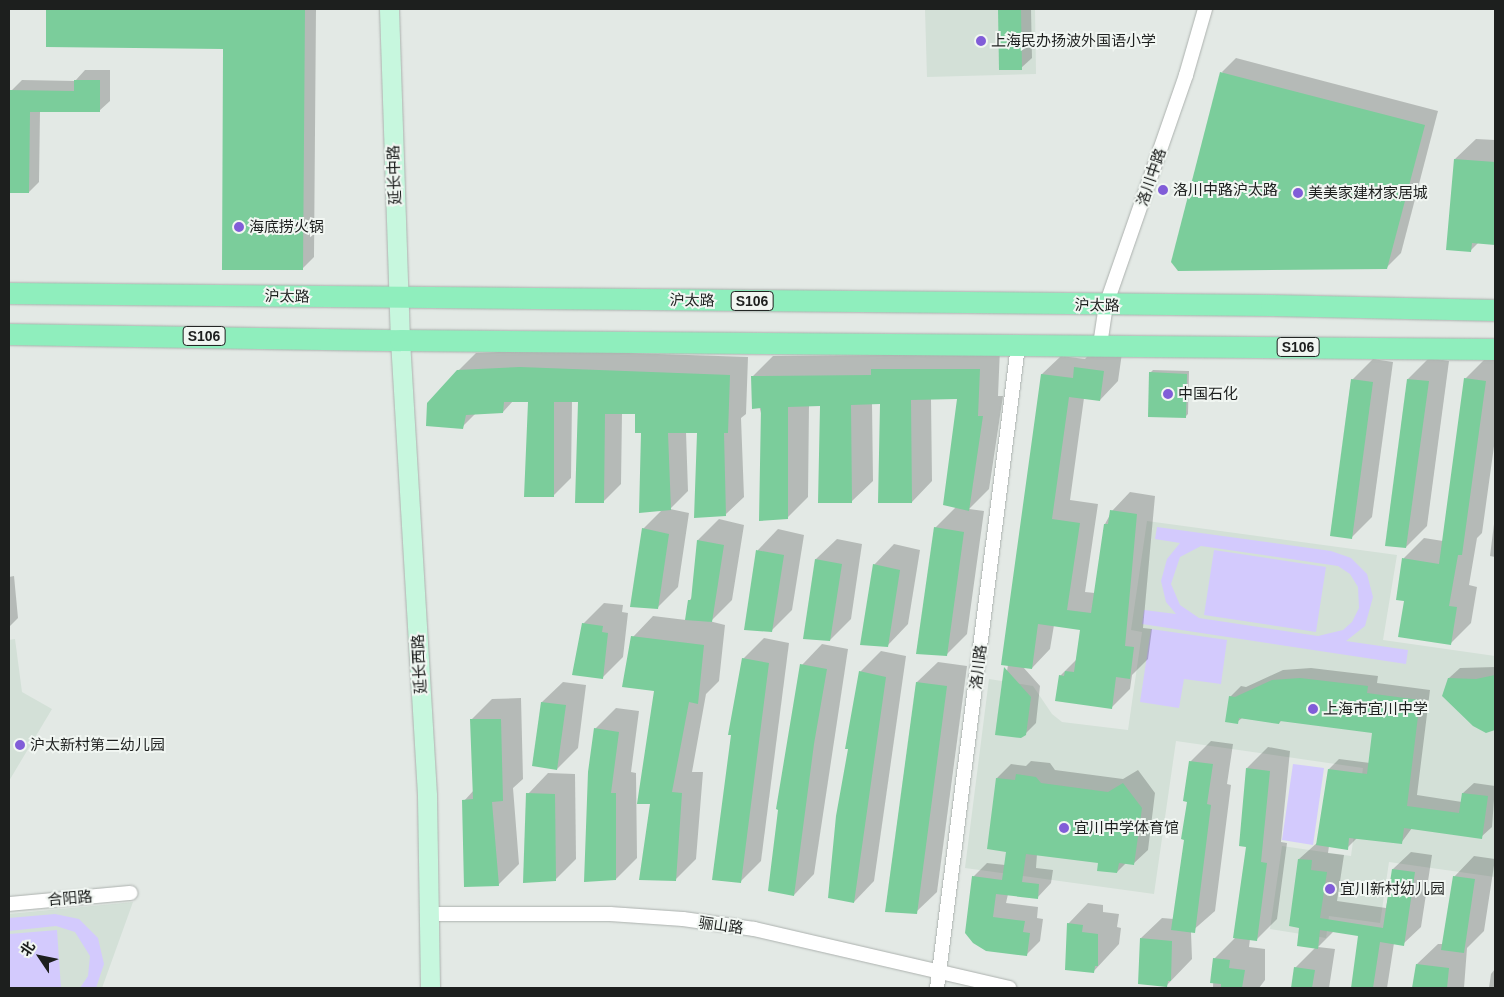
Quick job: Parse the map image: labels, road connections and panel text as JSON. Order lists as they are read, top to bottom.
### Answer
{
  "streets": {
    "main road": ["沪太路", "S106"],
    "street": [
      "延长中路",
      "洛川中路",
      "延长西路",
      "洛川路",
      "合阳路",
      "骊山路"
    ]
  },
  "crossings": [
    ["延长中路", "沪太路"],
    ["延长中路", "S106"],
    ["延长中路", "延长西路"],
    ["洛川中路", "沪太路"],
    ["洛川中路", "S106"],
    ["S106", "延长西路"],
    ["S106", "洛川路"],
    ["延长西路", "骊山路"],
    ["洛川路", "骊山路"]
  ],
  "places": [
    "上海民办扬波外国语小学",
    "洛川中路沪太路",
    "美美家建材家居城",
    "海底捞火锅",
    "中国石化",
    "上海市宜川中学",
    "沪太新村第二幼儿园",
    "宜川中学体育馆",
    "宜川新村幼儿园"
  ],
  "north": "top left"
}
